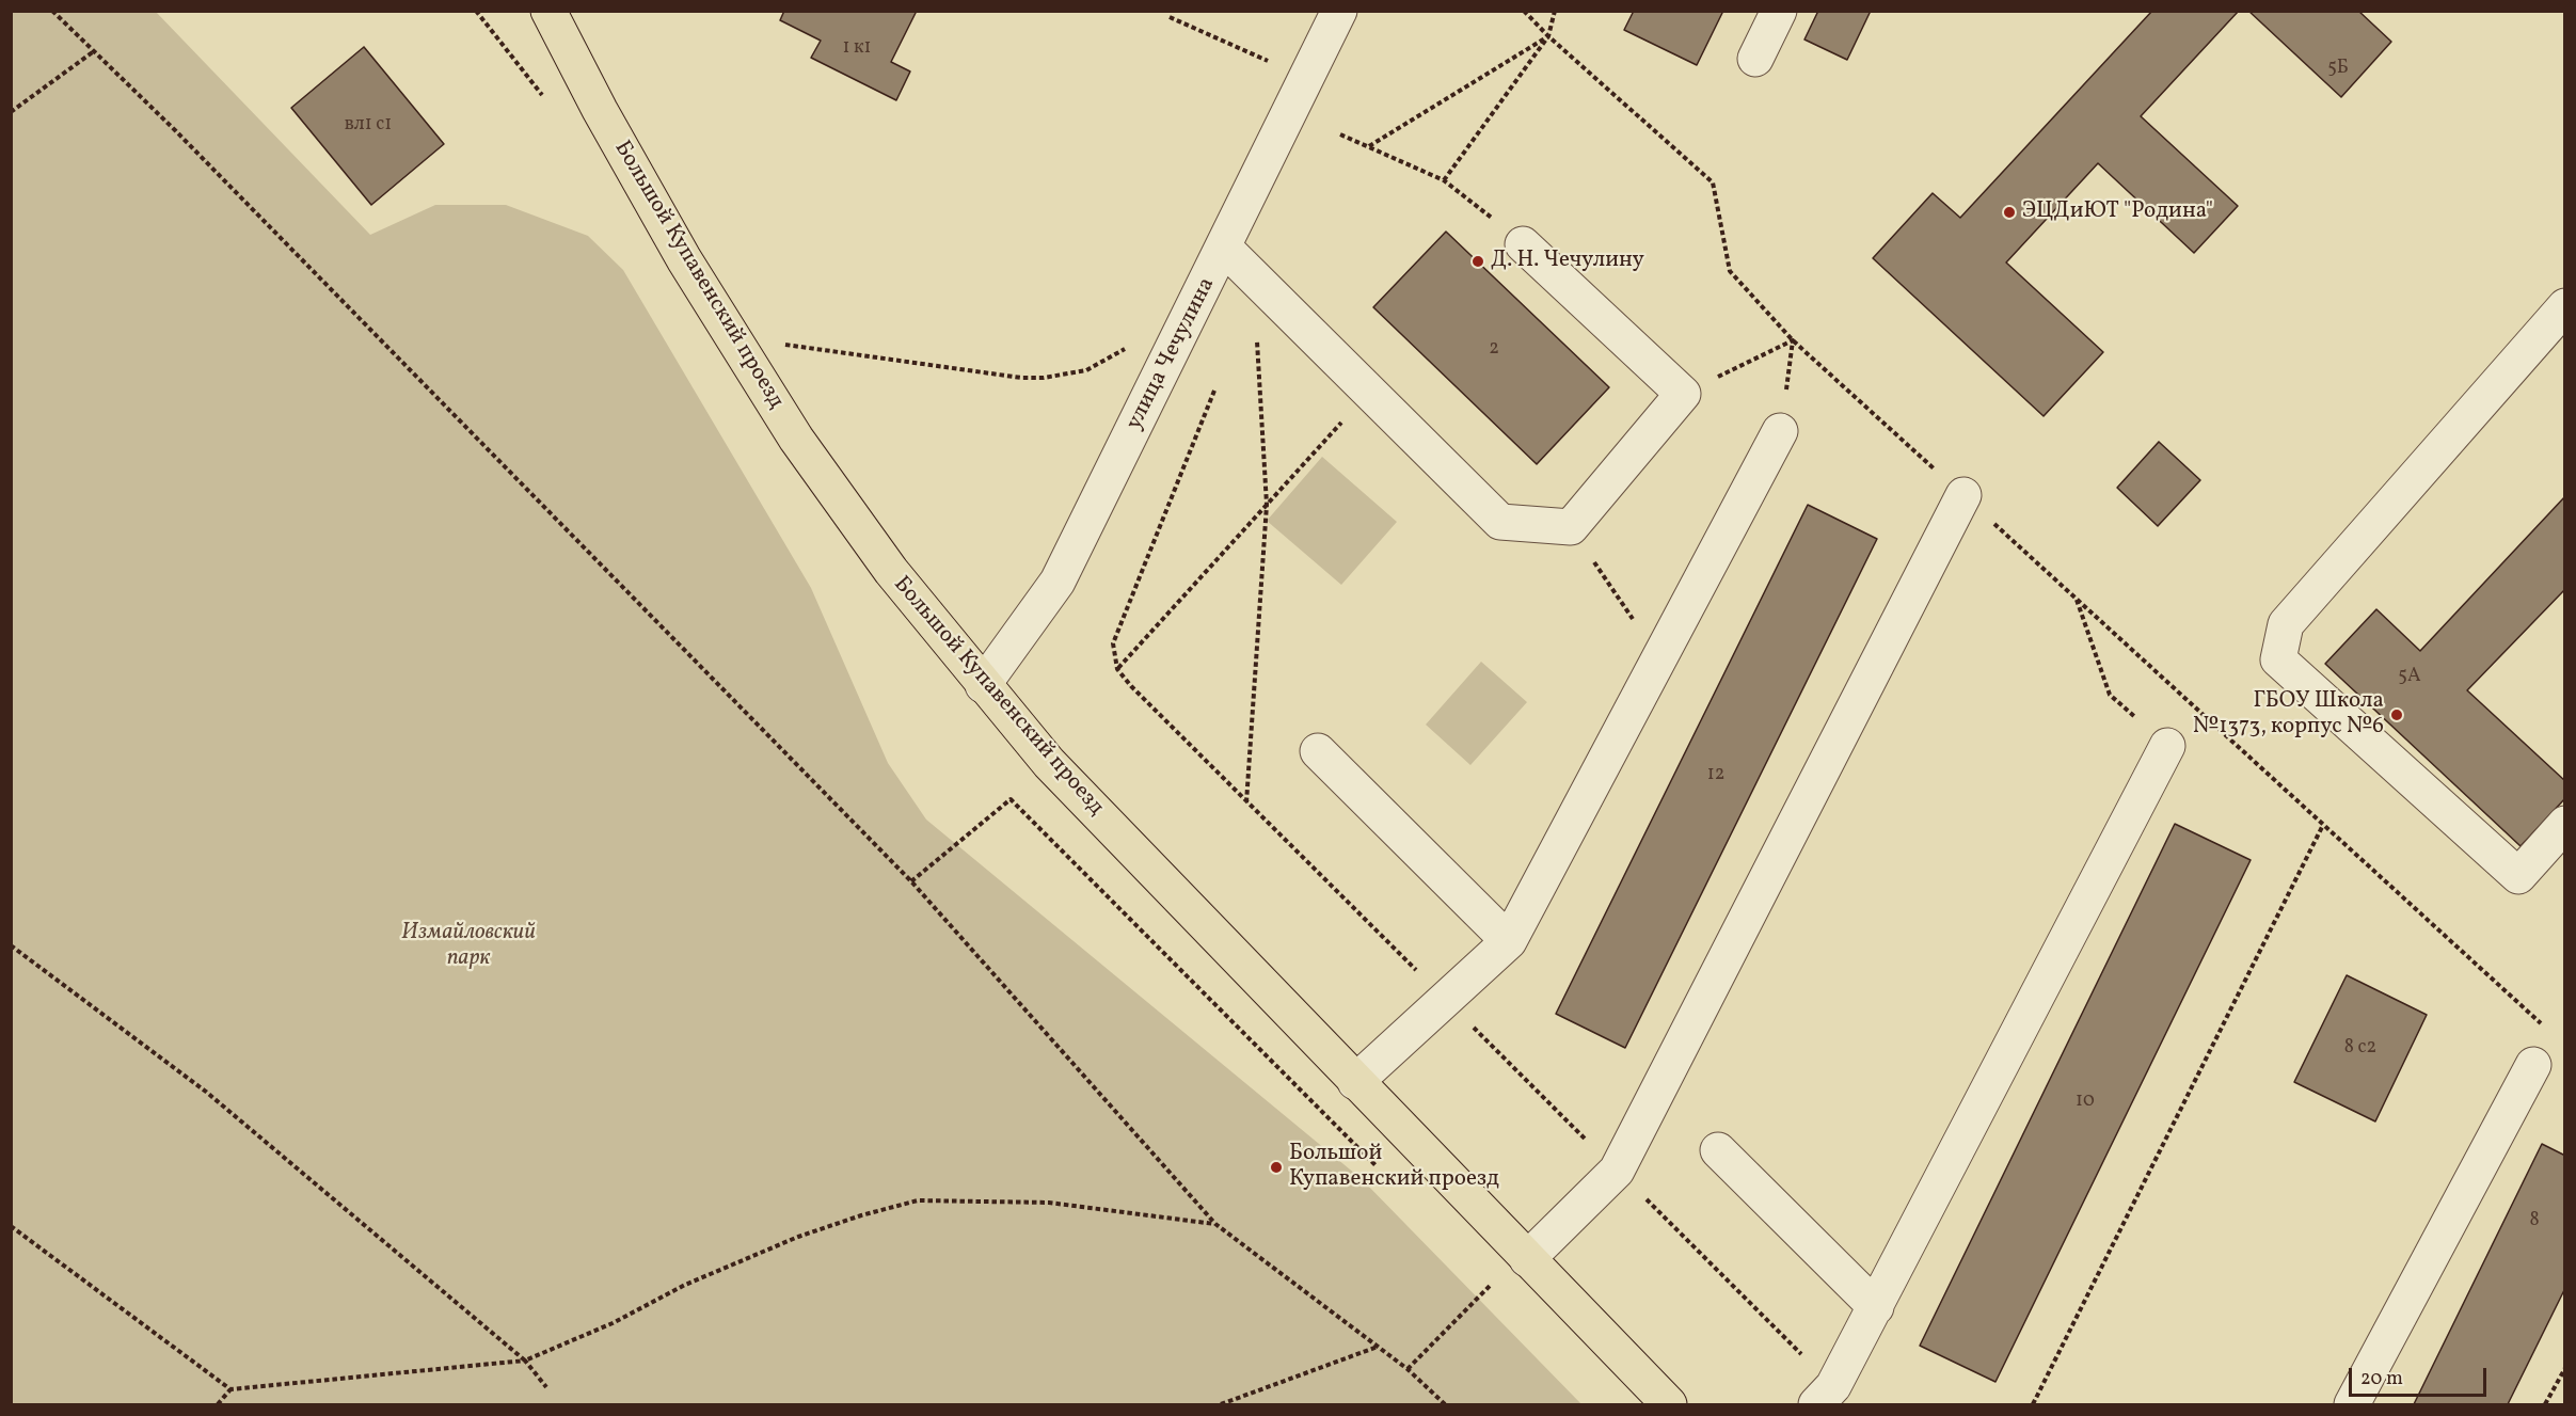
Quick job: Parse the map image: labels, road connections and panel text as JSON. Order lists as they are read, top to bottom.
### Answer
{
  "streets": {
    "main road": ["Большой Купавенский проезд"],
    "street": ["улица Чечулина"]
  },
  "crossings": [
    ["Большой Купавенский проезд", "улица Чечулина"]
  ],
  "parks": ["Измайловский парк"],
  "places": [
    "ЭЦДиЮТ \"Родина\"",
    "Д. Н. Чечулину",
    "ГБОУ Школа №1373, корпус №6",
    "Большой Купавенский проезд"
  ],
  "house_numbers": [
    "1 к1",
    "5Б",
    "вл1 с1",
    "2",
    "5А",
    "12",
    "8 с2",
    "10",
    "8"
  ],
  "scale_bar": "20 m"
}
